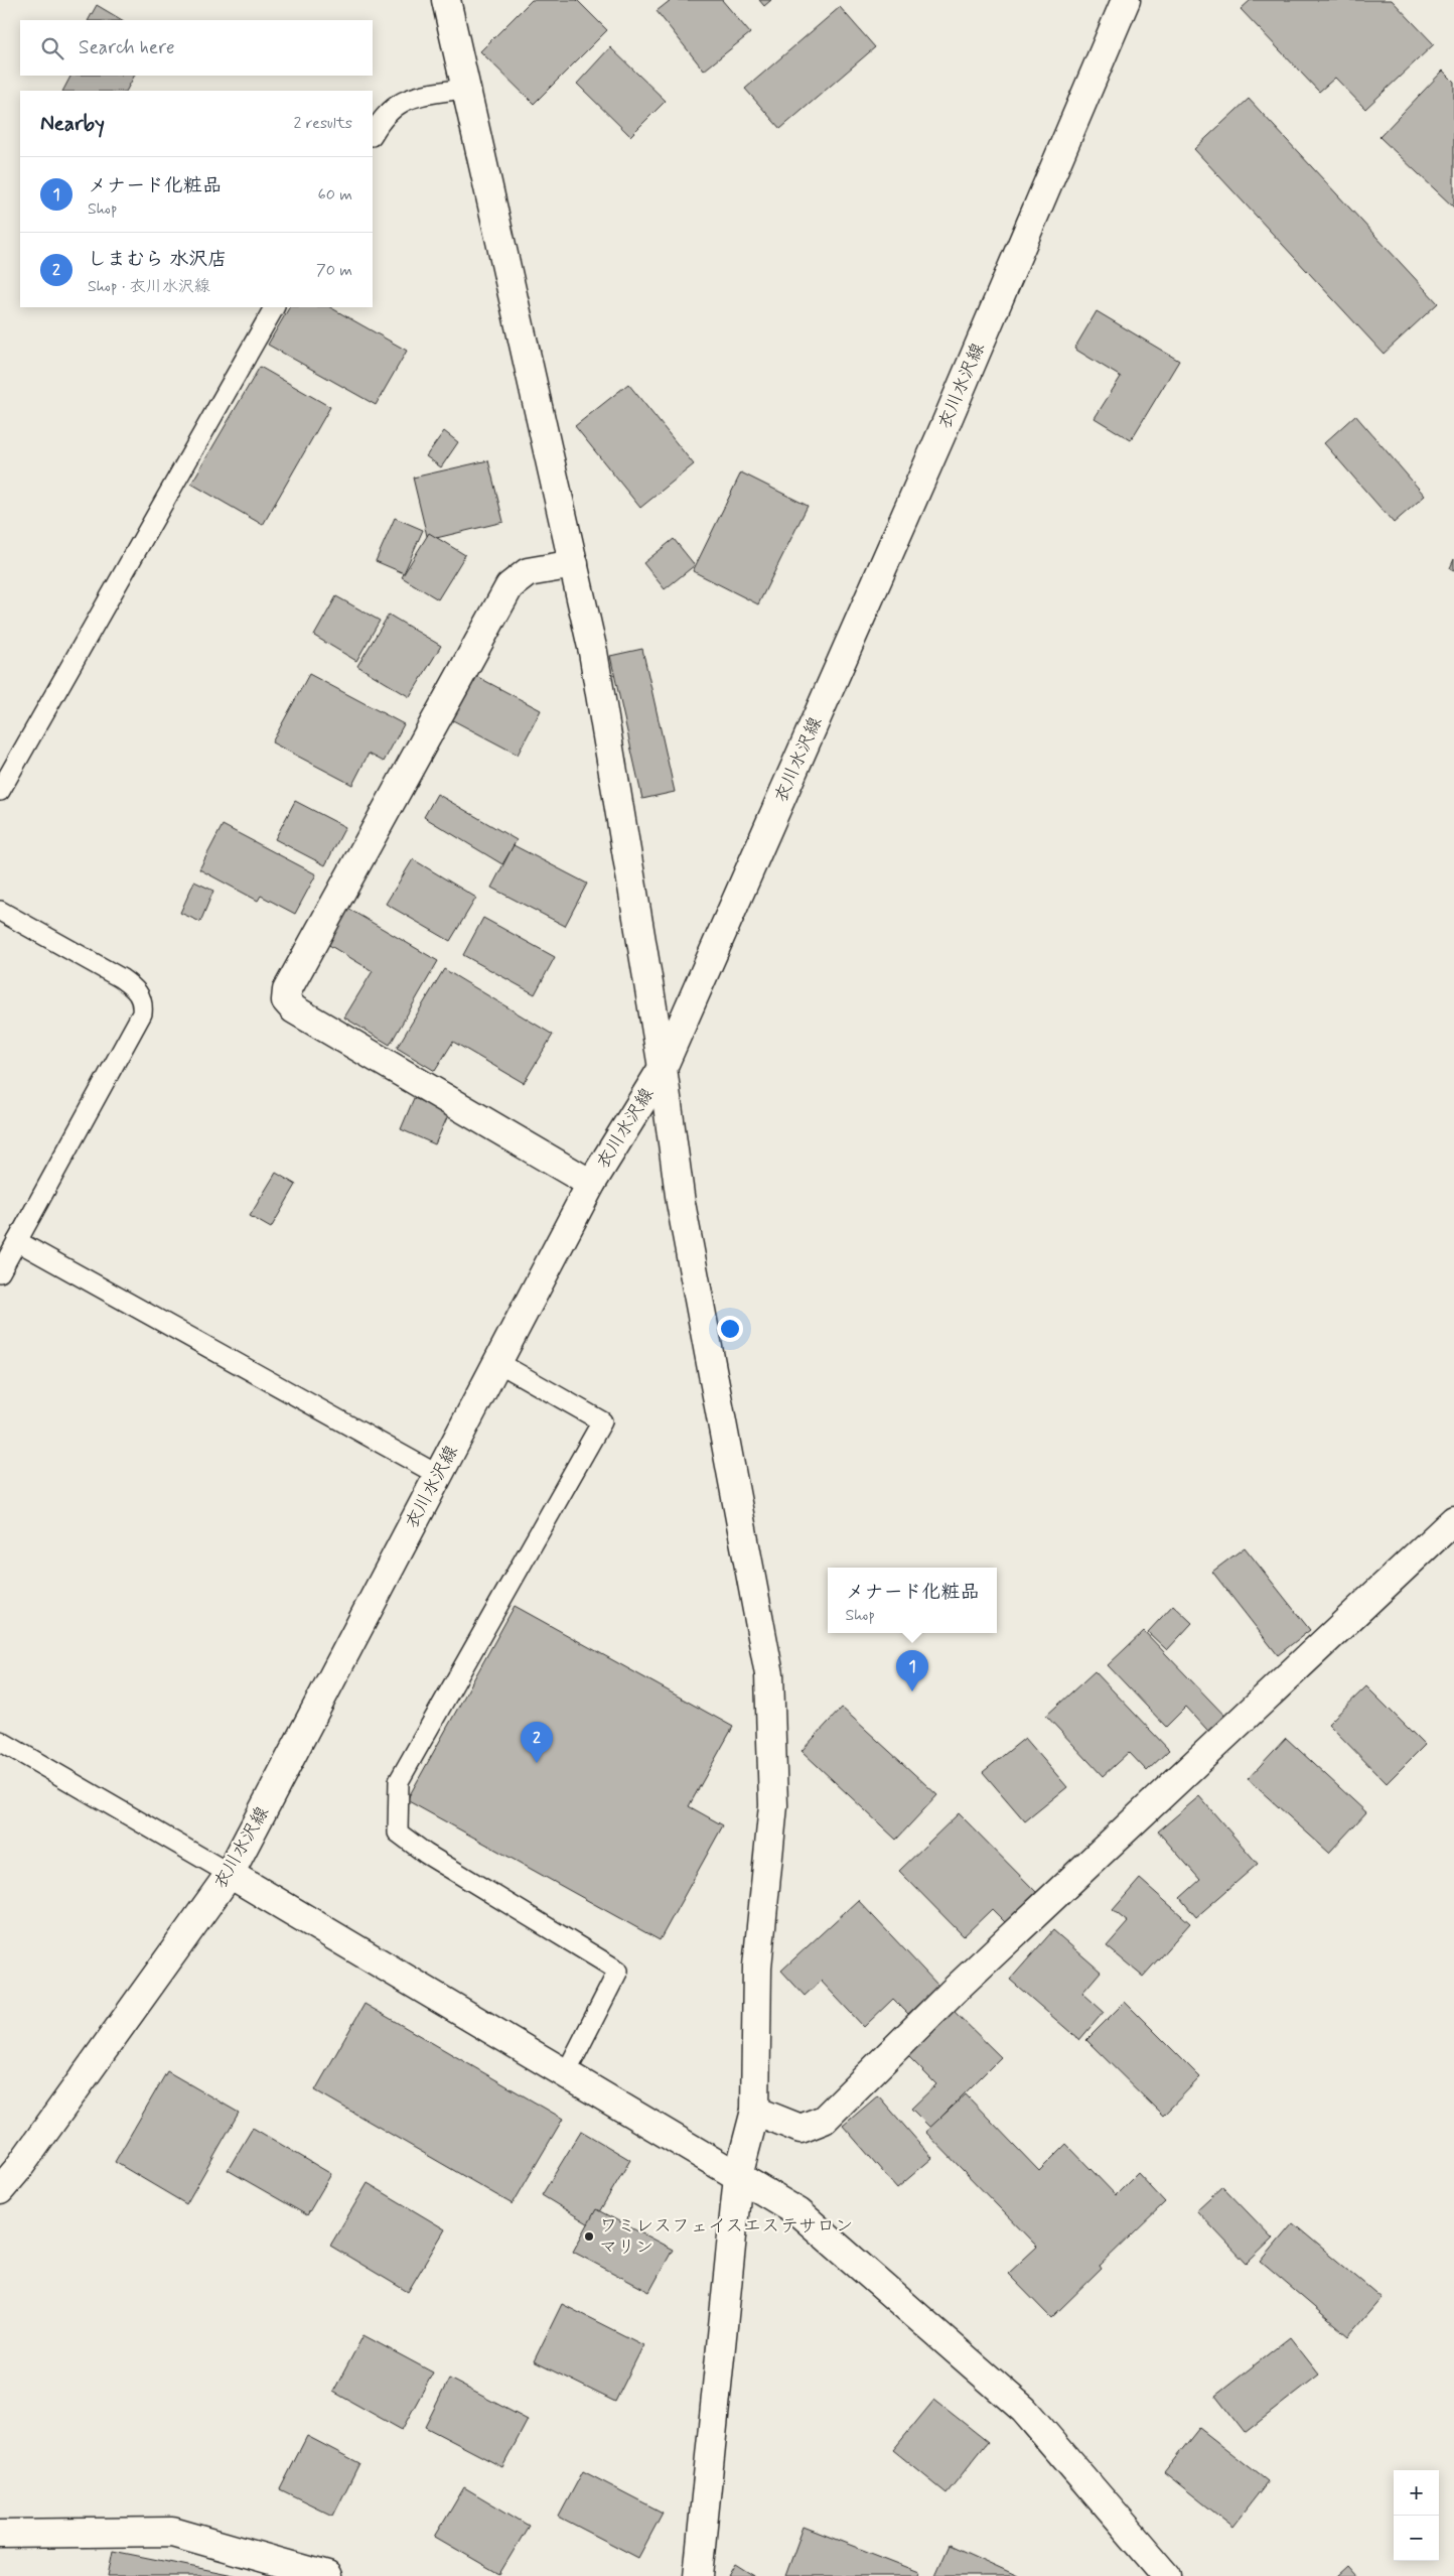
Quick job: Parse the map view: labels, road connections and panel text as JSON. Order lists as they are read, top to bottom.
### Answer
{
  "streets": {
    "street": ["衣川水沢線"]
  },
  "places": ["ワミレスフェイスエステサロン マリン"],
  "page": {
    "search": "Search here",
    "heading": ["Nearby", "2 results"],
    "list": [
      {
        "mark": "1",
        "name": "メナード化粧品",
        "note": "Shop",
        "value": "60 m"
      },
      {
        "mark": "2",
        "name": "しまむら 水沢店",
        "note": "Shop · 衣川水沢線",
        "value": "70 m"
      }
    ],
    "popup": ["メナード化粧品", "Shop"],
    "pins": ["1", "2"],
    "map_buttons": ["+", "−"]
  }
}
